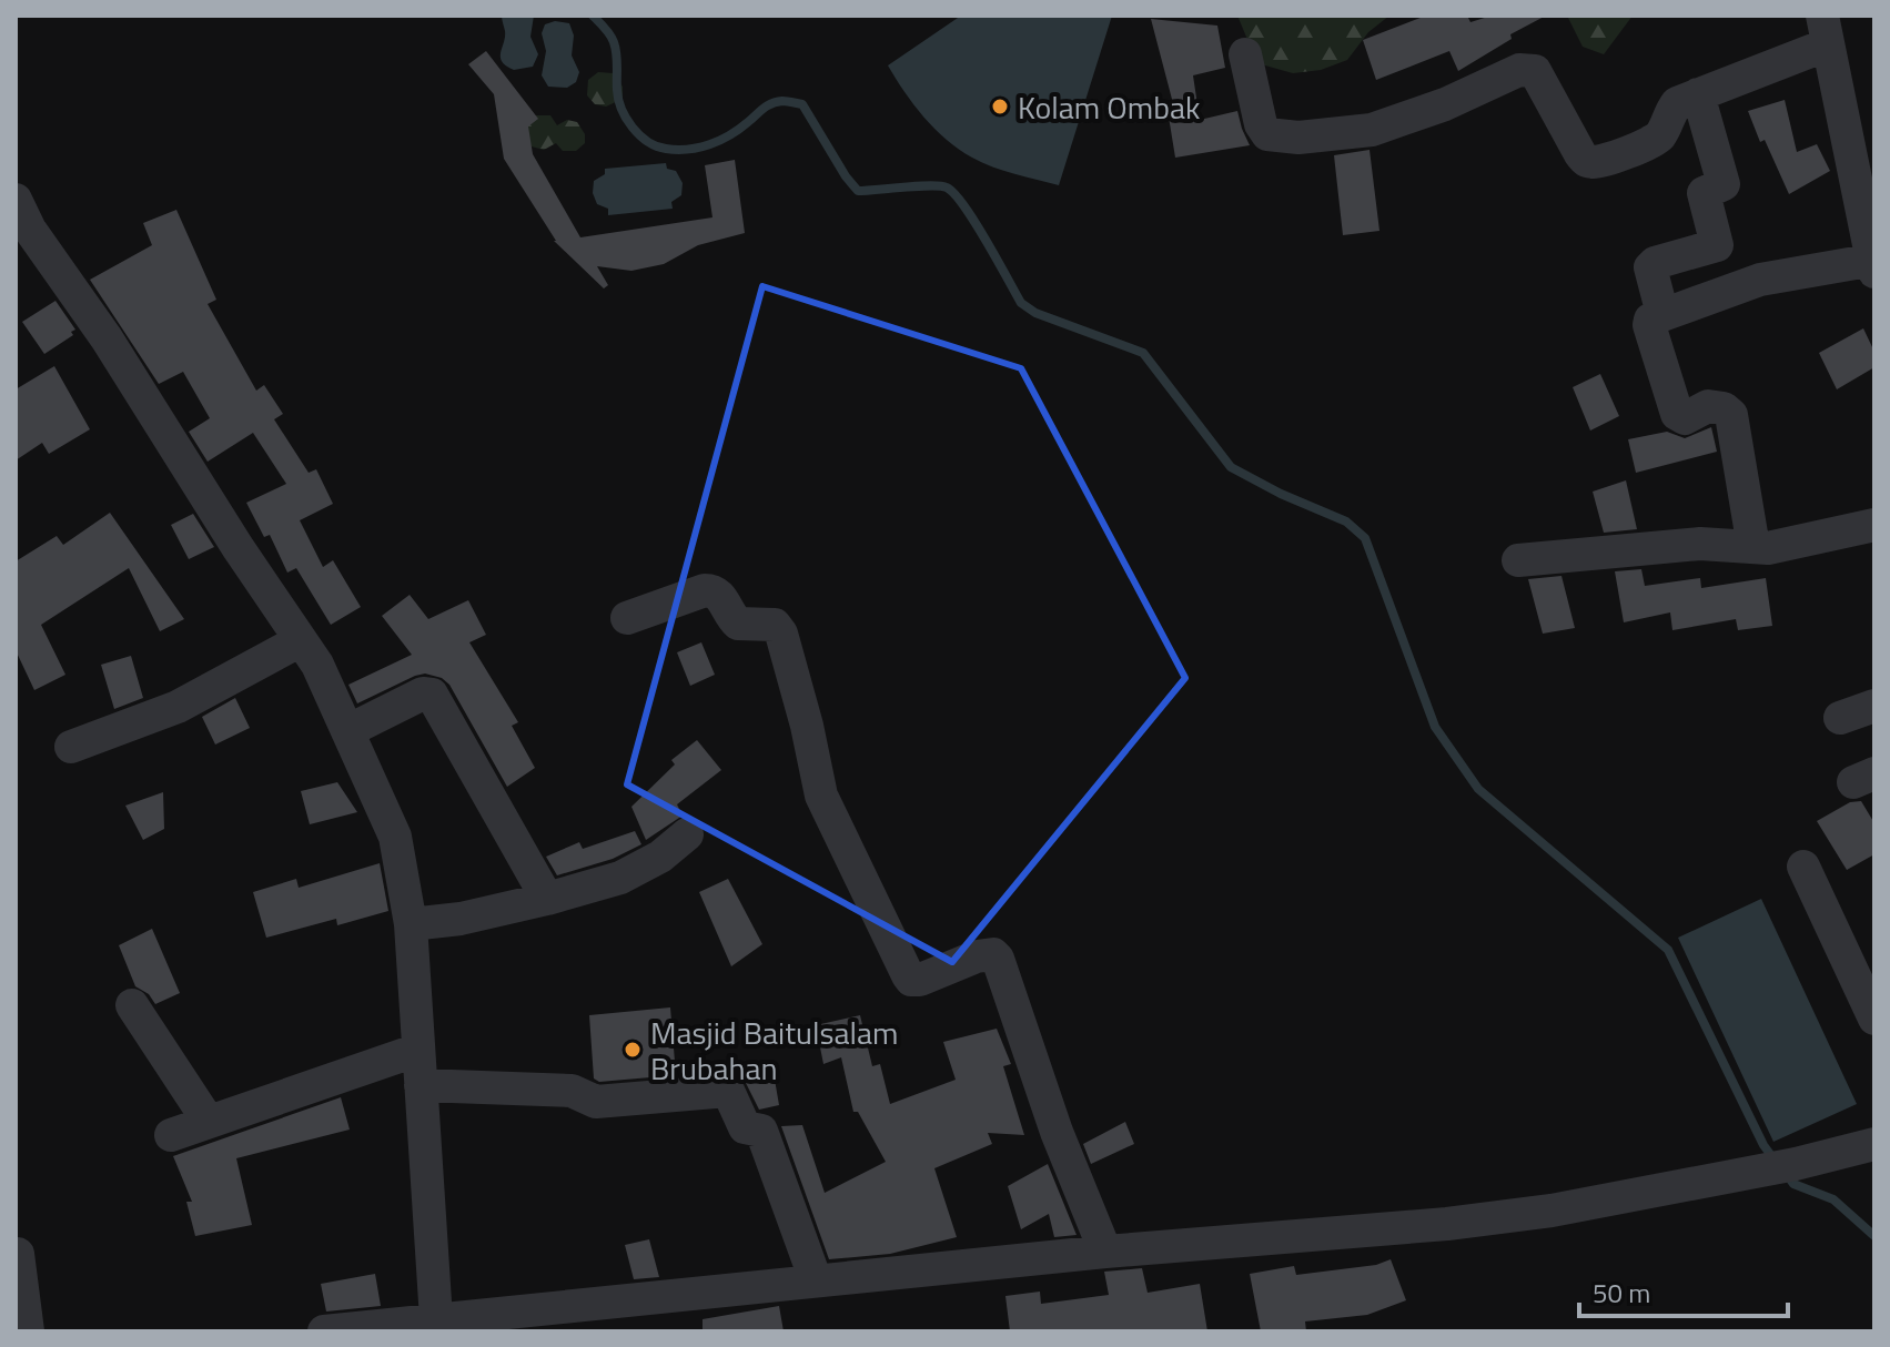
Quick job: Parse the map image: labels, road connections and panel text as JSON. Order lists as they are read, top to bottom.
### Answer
{
  "places": ["Kolam Ombak", "Masjid Baitulsalam Brubahan"],
  "scale_bar": "50 m"
}
